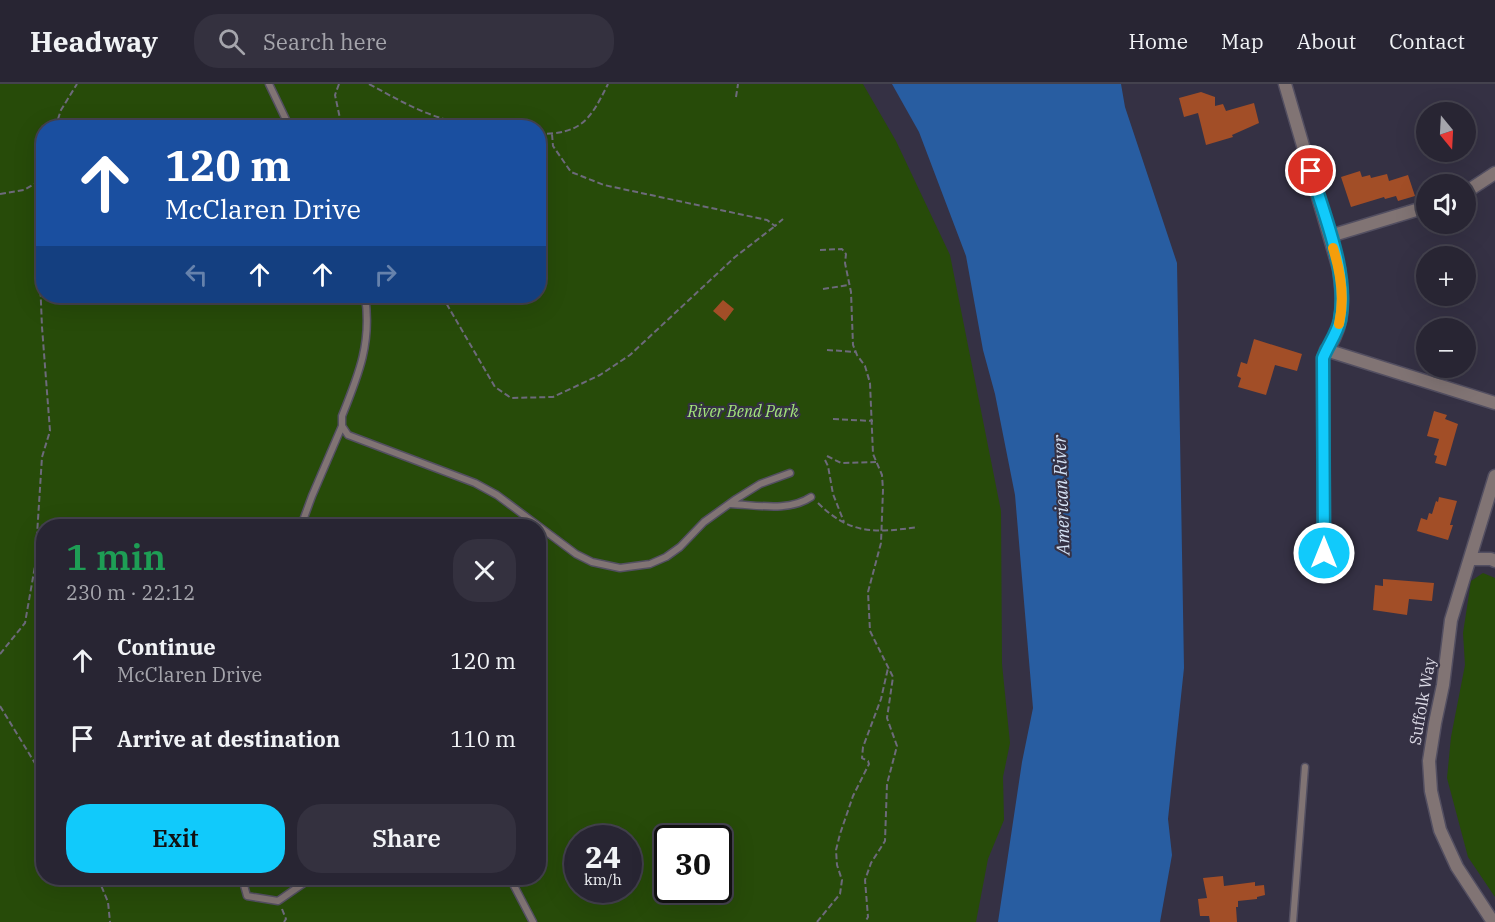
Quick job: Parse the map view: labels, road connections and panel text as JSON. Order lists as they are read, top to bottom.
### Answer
{
  "streets": {
    "street": ["Suffolk Way"]
  },
  "water": ["American River"],
  "parks": ["River Bend Park"],
  "north": "bottom",
  "page": {
    "header": "Headway",
    "search": "Search here",
    "nav": [
      "Home",
      "Map",
      "About",
      "Contact"
    ],
    "map_buttons": ["+", "−"],
    "turn": ["120 m", "McClaren Drive"],
    "heading": ["1 min", "230 m · 22:12"],
    "list": [
      {
        "name": "Continue",
        "note": "McClaren Drive",
        "value": "120 m"
      },
      {
        "name": "Arrive at destination",
        "value": "110 m"
      }
    ],
    "buttons": ["Exit", "Share"],
    "speed": "24 km/h",
    "limit": "30"
  }
}
